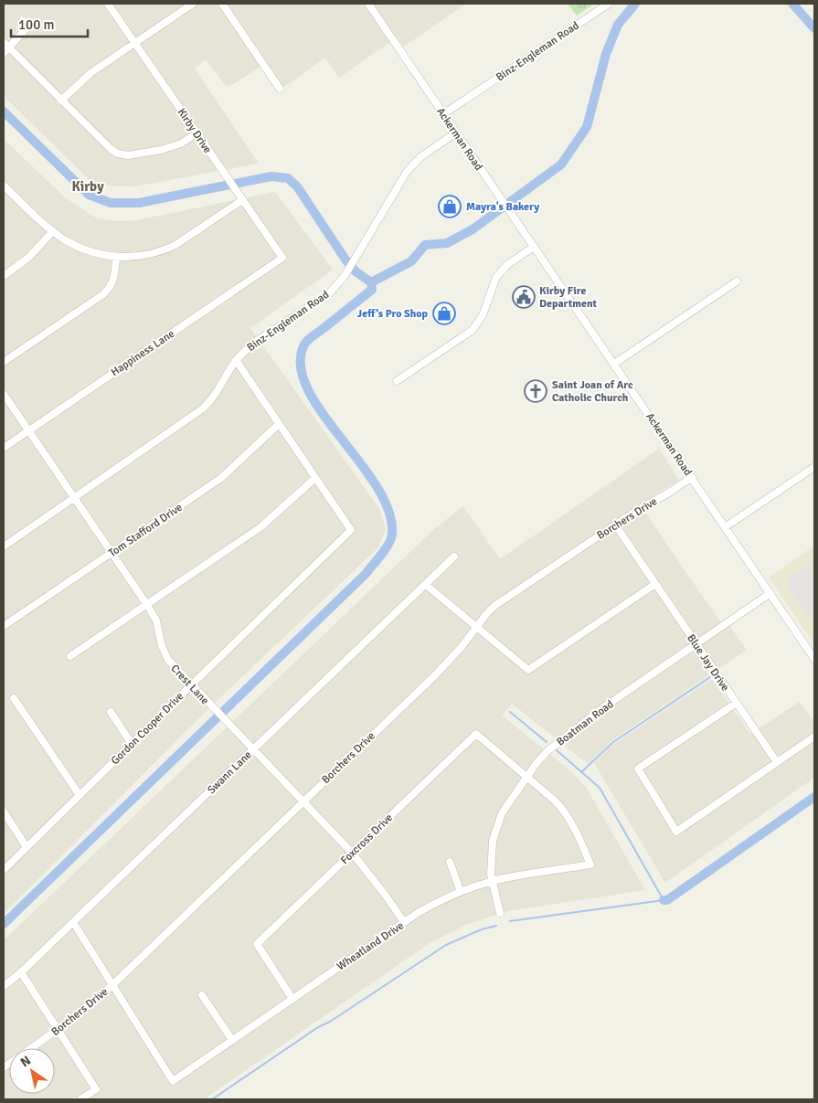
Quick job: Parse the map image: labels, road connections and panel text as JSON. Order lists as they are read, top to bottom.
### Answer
{
  "streets": {
    "street": [
      "Binz-Engleman Road",
      "Kirby Drive",
      "Ackerman Road",
      "Happiness Lane",
      "Borchers Drive",
      "Tom Stafford Drive",
      "Blue Jay Drive",
      "Crest Lane",
      "Boatman Road",
      "Gordon Cooper Drive",
      "Swann Lane",
      "Foxcross Drive",
      "Wheatland Drive"
    ]
  },
  "crossings": [
    ["Binz-Engleman Road", "Ackerman Road"],
    ["Binz-Engleman Road", "Crest Lane"],
    ["Kirby Drive", "Happiness Lane"],
    ["Ackerman Road", "Borchers Drive"],
    ["Ackerman Road", "Boatman Road"],
    ["Happiness Lane", "Crest Lane"],
    ["Borchers Drive", "Blue Jay Drive"],
    ["Borchers Drive", "Crest Lane"],
    ["Borchers Drive", "Wheatland Drive"],
    ["Tom Stafford Drive", "Crest Lane"],
    ["Blue Jay Drive", "Boatman Road"],
    ["Crest Lane", "Gordon Cooper Drive"],
    ["Crest Lane", "Swann Lane"],
    ["Crest Lane", "Foxcross Drive"],
    ["Crest Lane", "Wheatland Drive"],
    ["Boatman Road", "Foxcross Drive"],
    ["Boatman Road", "Wheatland Drive"],
    ["Foxcross Drive", "Wheatland Drive"]
  ],
  "districts": ["Kirby"],
  "places": {
    "shop": ["Mayra's Bakery", "Jeff’s Pro Shop"],
    "public building": ["Kirby Fire Department"],
    "church": ["Saint Joan of Arc Catholic Church"]
  },
  "scale_bar": "100 m",
  "north": "top left"
}
